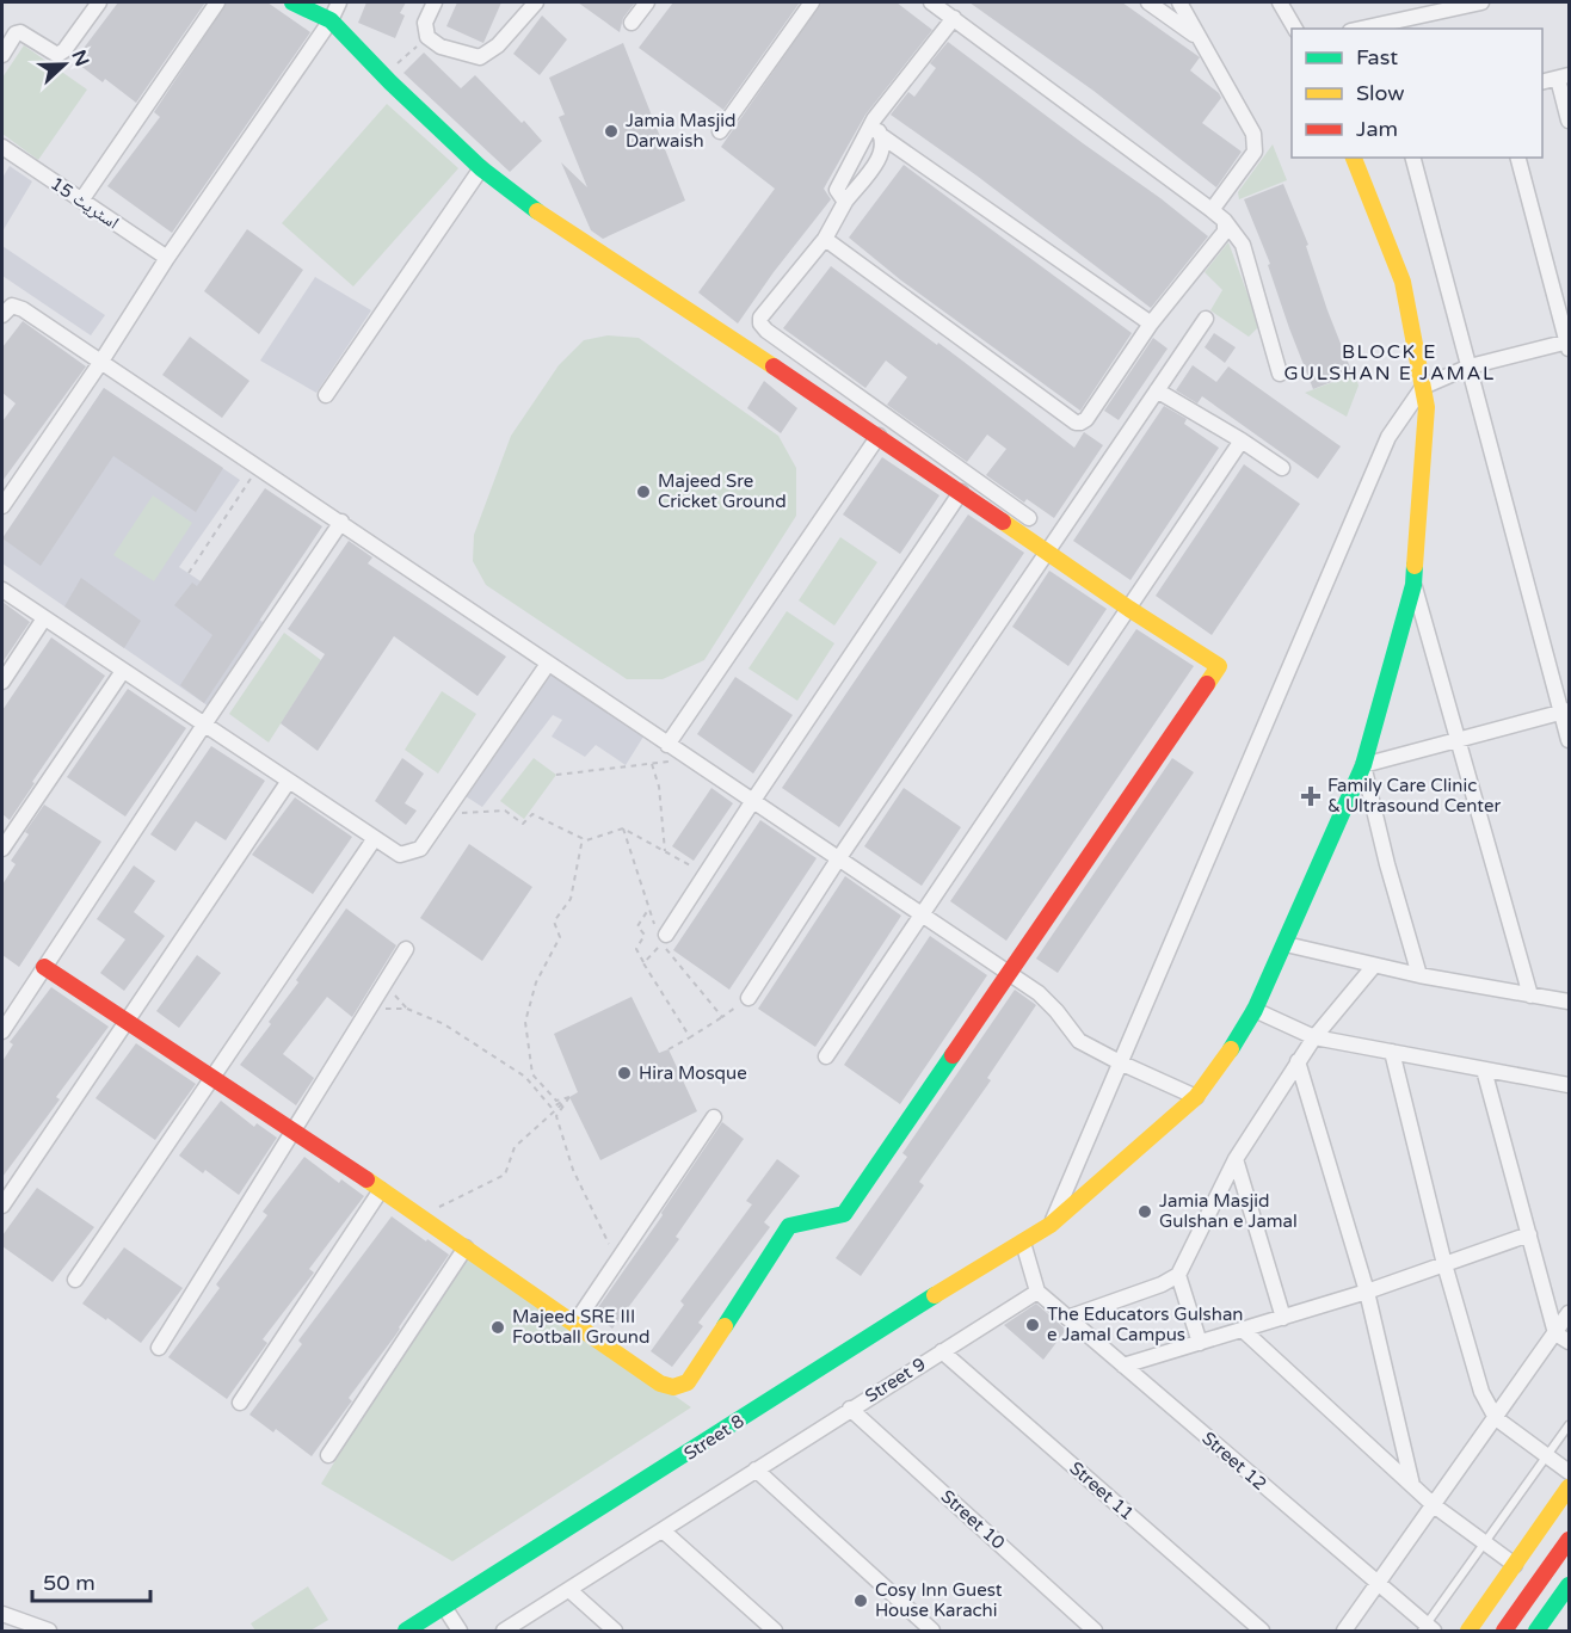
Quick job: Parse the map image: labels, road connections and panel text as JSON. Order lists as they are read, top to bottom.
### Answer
{
  "streets": {
    "street": [
      "اسٹریٹ 15",
      "Street 9",
      "Street 8",
      "Street 12",
      "Street 11",
      "Street 10"
    ]
  },
  "crossings": [
    ["Street 9", "Street 12"],
    ["Street 9", "Street 11"],
    ["Street 9", "Street 10"]
  ],
  "districts": ["BLOCK E GULSHAN E JAMAL"],
  "places": {
    "other": [
      "Jamia Masjid Darwaish",
      "Majeed Sre Cricket Ground",
      "Hira Mosque",
      "Jamia Masjid Gulshan e Jamal",
      "The Educators Gulshan e Jamal Campus",
      "Majeed SRE III Football Ground",
      "Cosy Inn Guest House Karachi"
    ],
    "health": ["Family Care Clinic & Ultrasound Center"]
  },
  "legend": ["Fast", "Slow", "Jam"],
  "scale_bar": "50 m",
  "north": "right"
}
